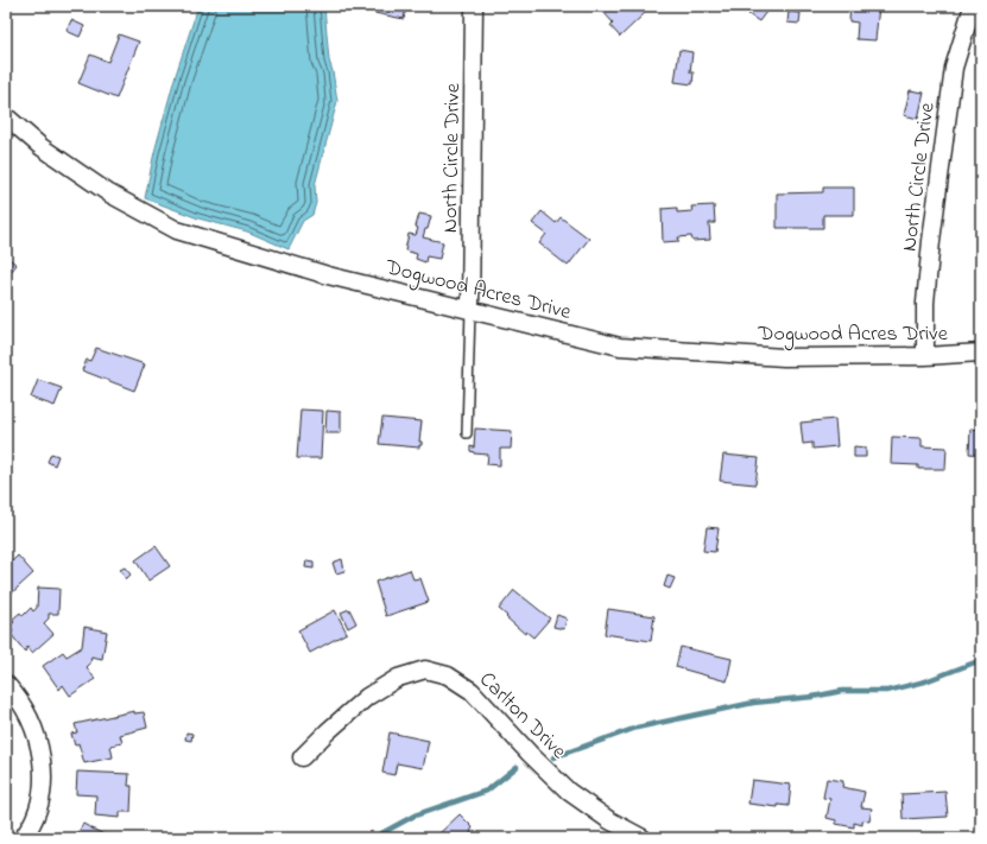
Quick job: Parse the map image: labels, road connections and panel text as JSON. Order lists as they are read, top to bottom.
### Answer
{
  "streets": {
    "street": ["North Circle Drive", "Dogwood Acres Drive", "Carlton Drive"]
  },
  "crossings": [
    ["North Circle Drive", "Dogwood Acres Drive"]
  ]
}
